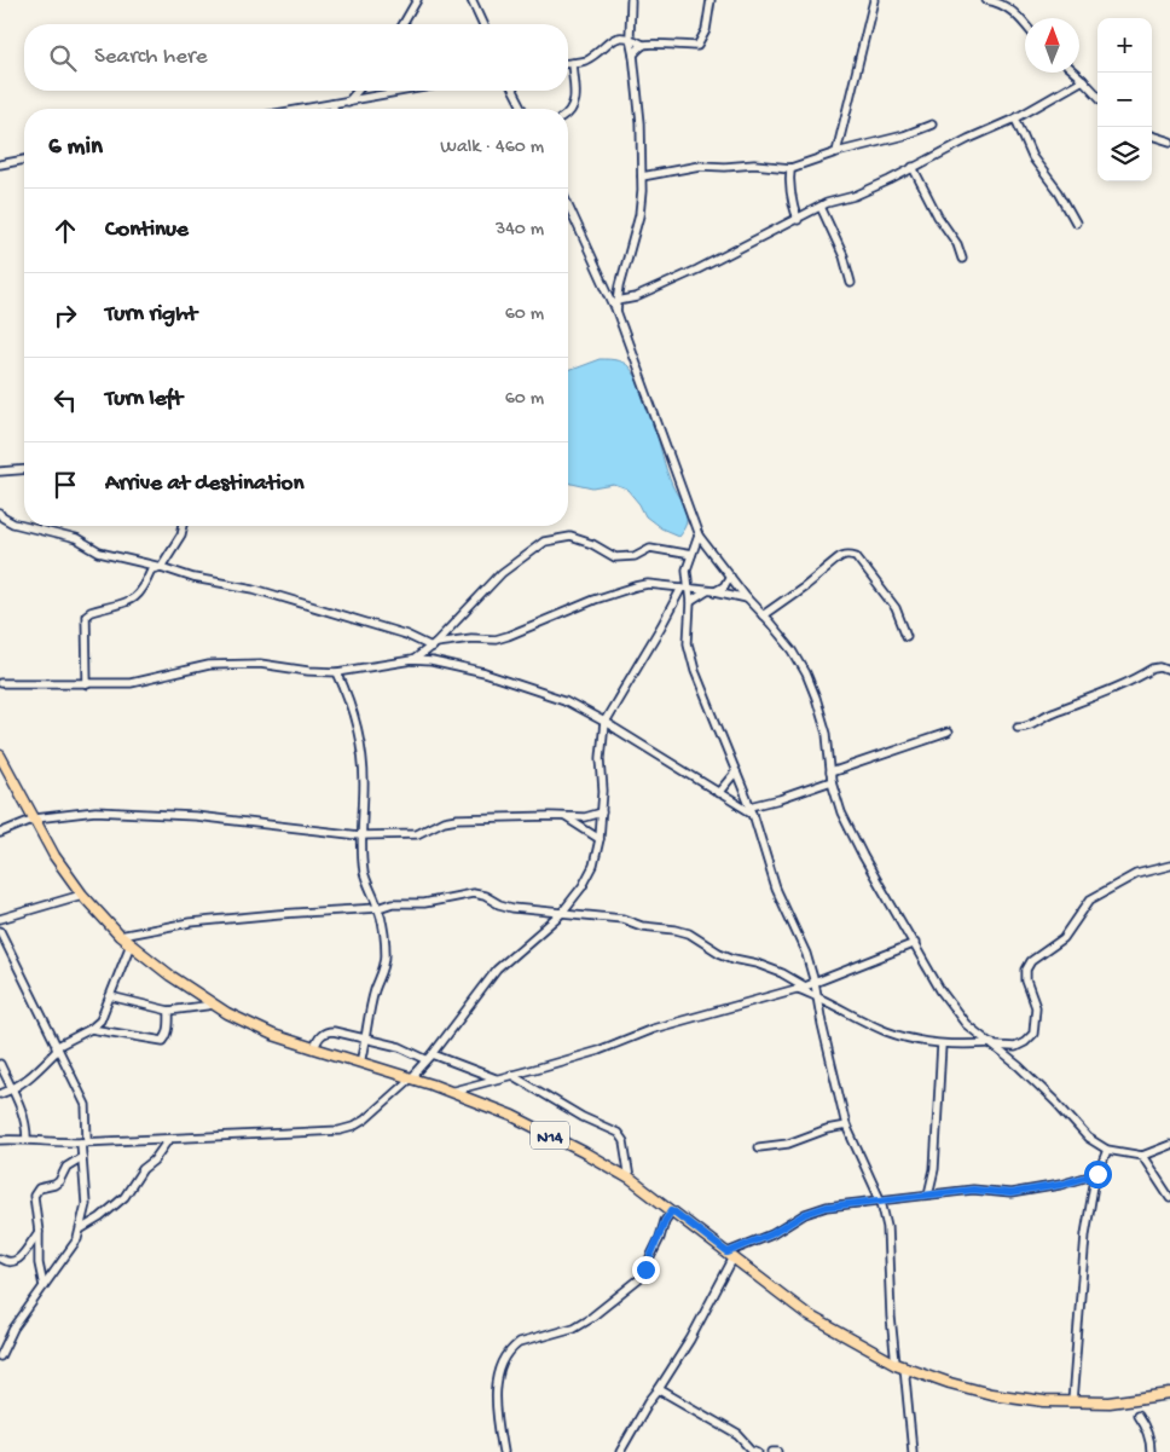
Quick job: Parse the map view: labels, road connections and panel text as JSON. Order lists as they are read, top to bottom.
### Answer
{
  "streets": {
    "main road": ["N14"]
  },
  "north": "top",
  "page": {
    "map_buttons": ["+", "−"],
    "search": "Search here",
    "heading": ["6 min", "Walk · 460 m"],
    "list": [
      ["Continue", "340 m"],
      ["Turn right", "60 m"],
      ["Turn left", "60 m"],
      "Arrive at destination"
    ]
  }
}
